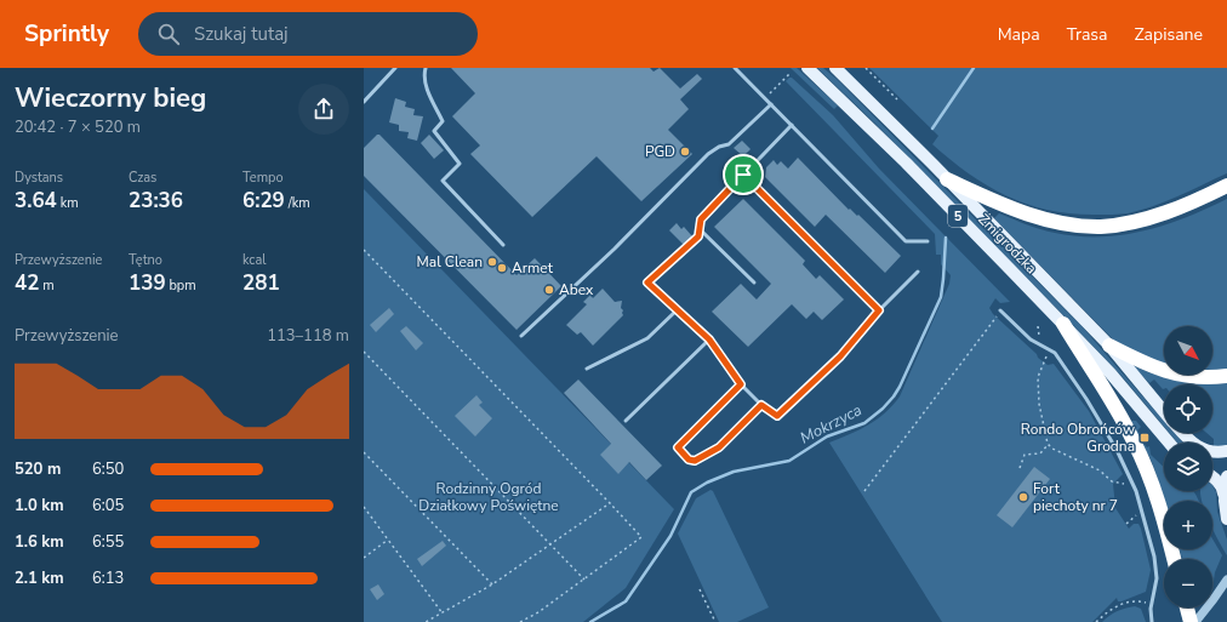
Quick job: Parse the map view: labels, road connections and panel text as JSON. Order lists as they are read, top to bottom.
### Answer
{
  "streets": {
    "highway": ["5"],
    "main road": ["Żmigrodzka"]
  },
  "crossings": [
    ["5", "Żmigrodzka"]
  ],
  "water": ["Mokrzyca"],
  "parks": ["Rodzinny Ogród Działkowy Poświętne"],
  "places": {
    "other": [
      "PGD",
      "Mal Clean",
      "Armet",
      "Abex",
      "Fort piechoty nr 7"
    ],
    "transit": ["Rondo Obrońców Grodna"]
  },
  "north": "bottom right",
  "page": {
    "header": "Sprintly",
    "search": "Szukaj tutaj",
    "nav": ["Mapa", "Trasa", "Zapisane"],
    "heading": ["Wieczorny bieg", "20:42 · 7 × 520 m"],
    "stats": [
      ["Dystans", "3.64 km"],
      ["Czas", "23:36"],
      ["Tempo", "6:29 /km"],
      ["Przewyższenie", "42 m"],
      ["Tętno", "139 bpm"],
      ["kcal", "281"]
    ],
    "chart": ["Przewyższenie", "113–118 m"],
    "map_buttons": ["+", "−"],
    "list": [
      {
        "name": "520 m",
        "note": "6:50"
      },
      {
        "name": "1.0 km",
        "note": "6:05"
      },
      {
        "name": "1.6 km",
        "note": "6:55"
      },
      {
        "name": "2.1 km",
        "note": "6:13"
      }
    ]
  }
}
